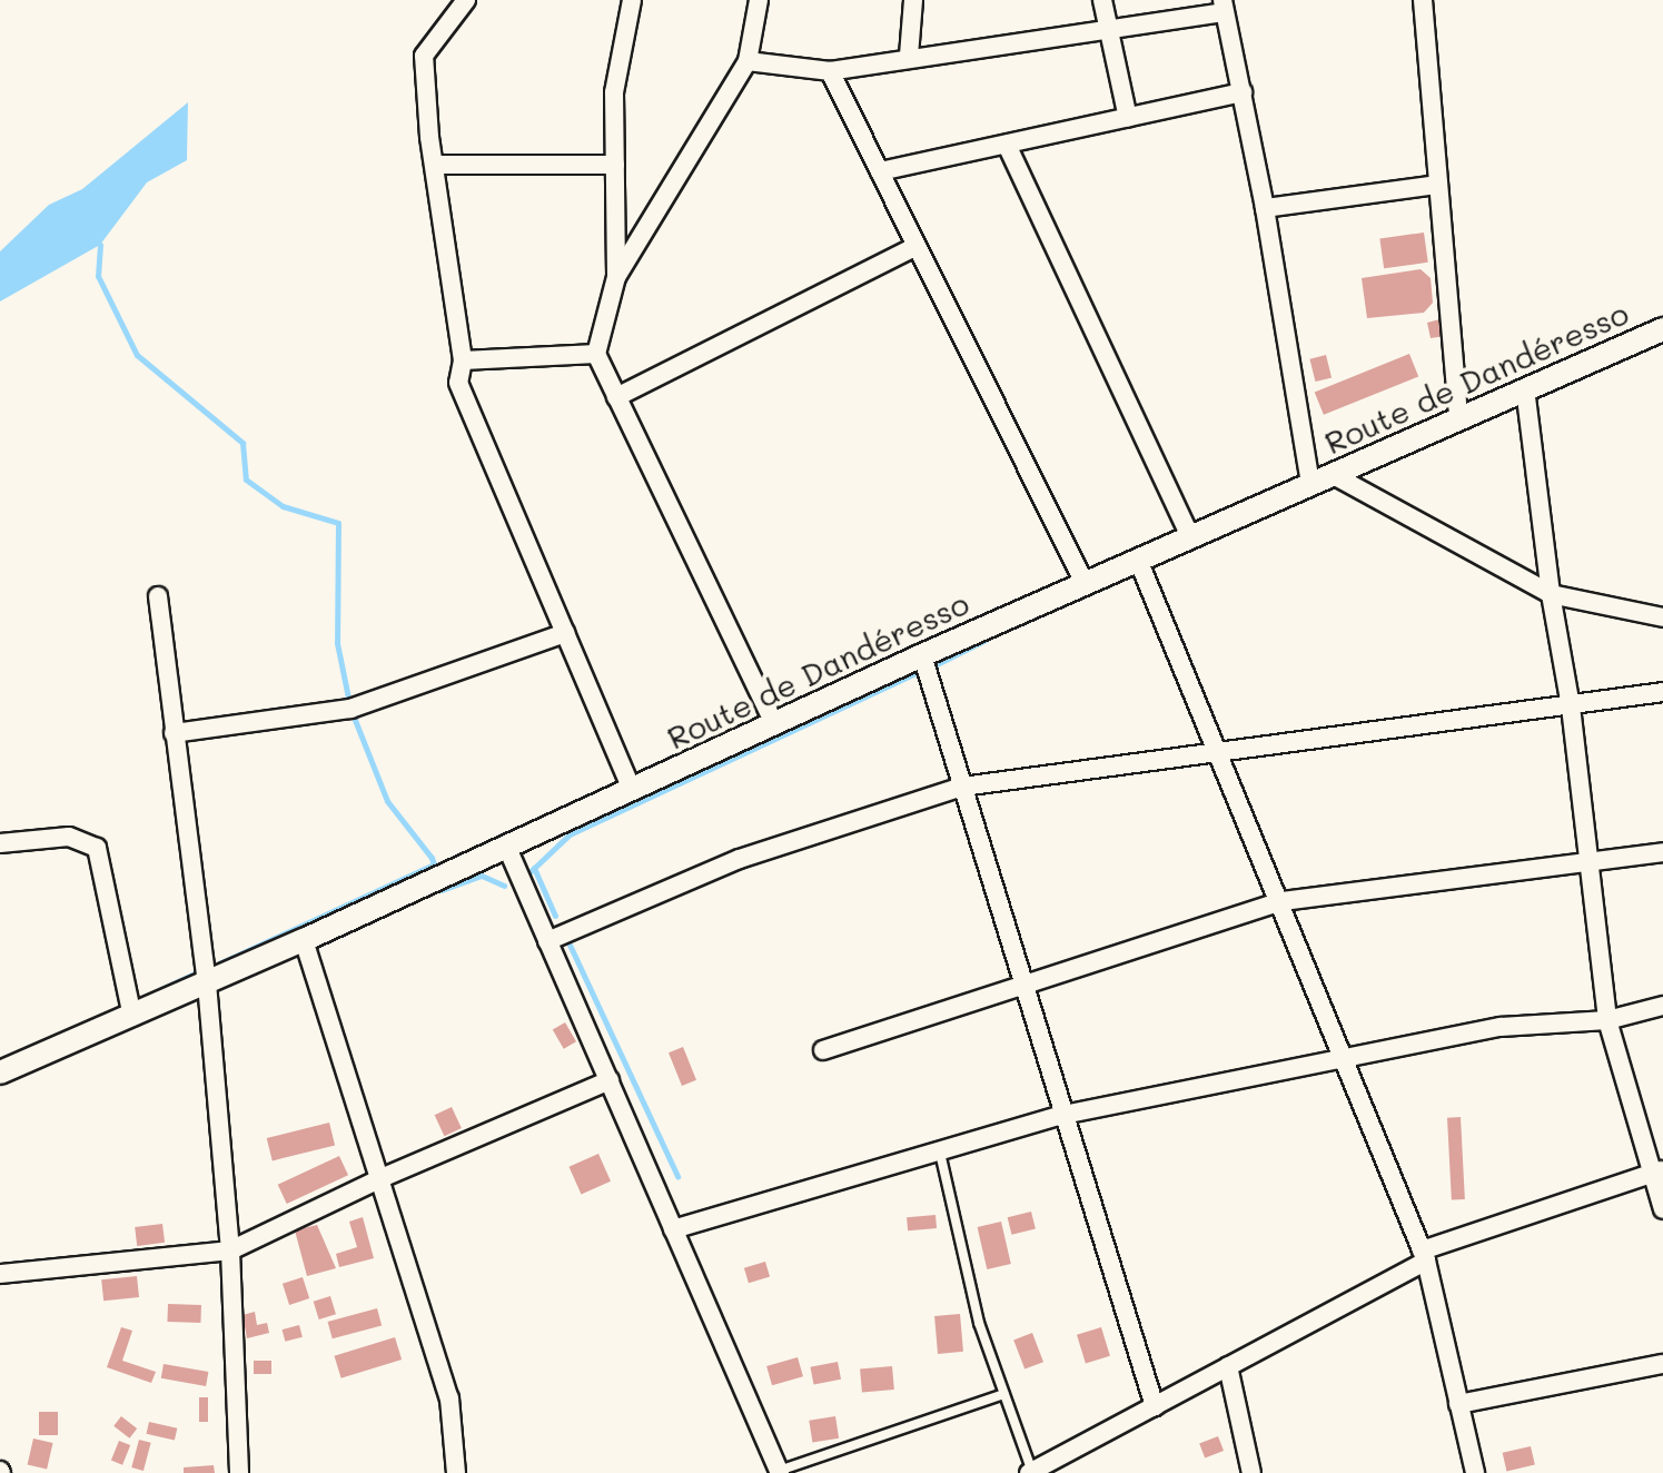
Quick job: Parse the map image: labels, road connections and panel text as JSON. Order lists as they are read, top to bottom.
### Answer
{
  "streets": {
    "street": ["Route de Dandéresso"]
  }
}
